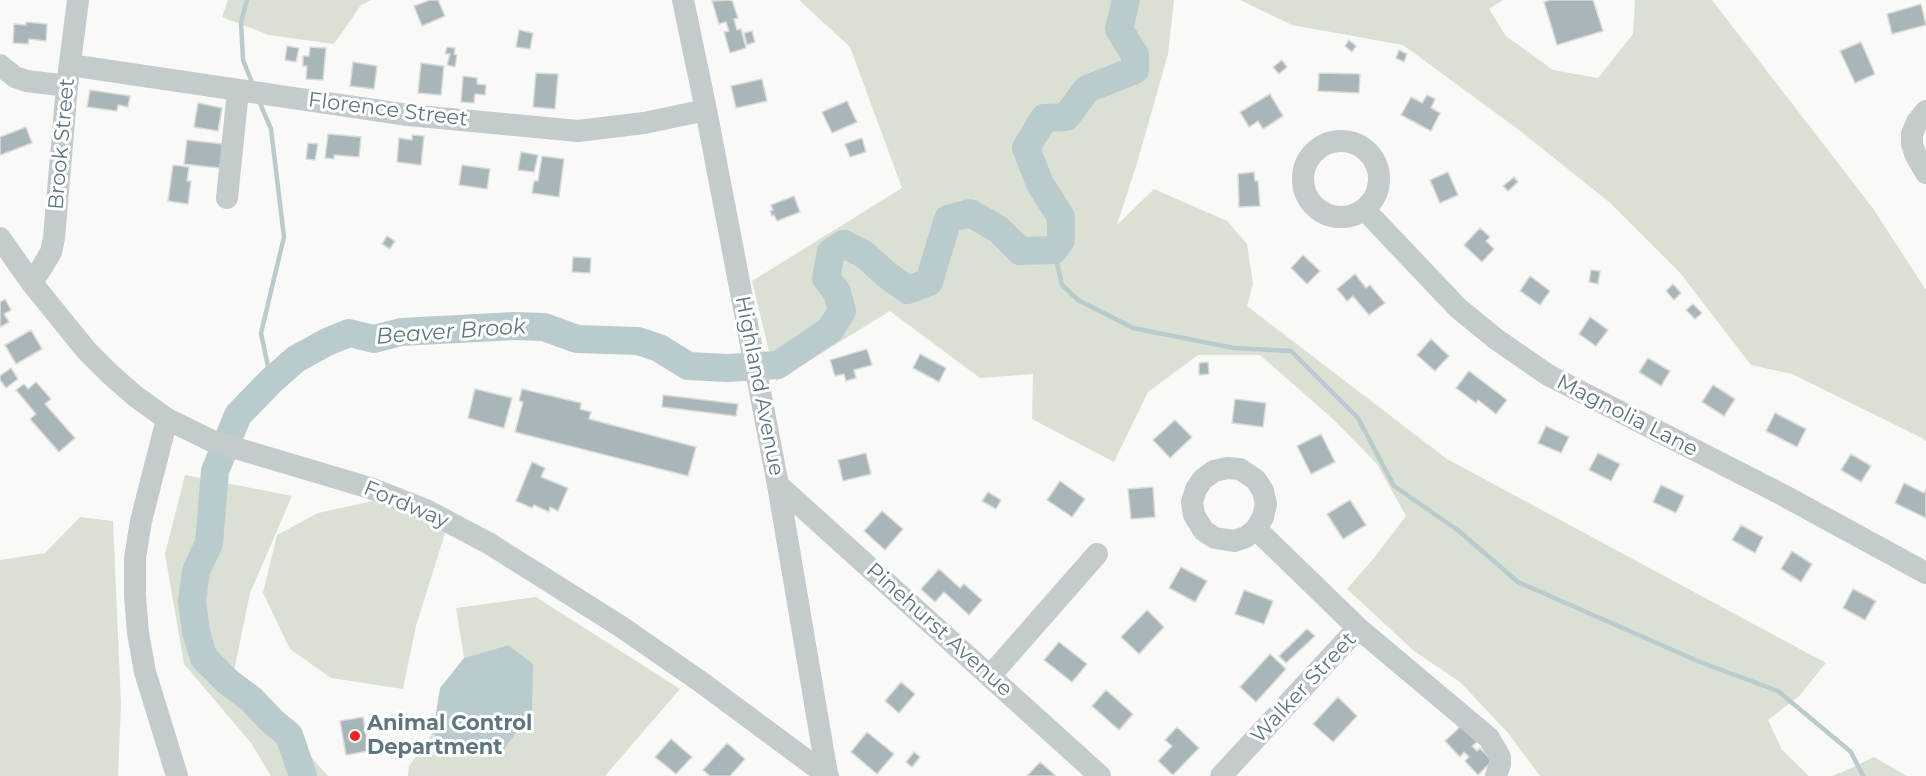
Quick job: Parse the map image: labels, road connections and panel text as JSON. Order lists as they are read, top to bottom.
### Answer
{
  "streets": {
    "street": [
      "Florence Street",
      "Brook Street",
      "Highland Avenue",
      "Magnolia Lane",
      "Fordway",
      "Pinehurst Avenue",
      "Walker Street"
    ]
  },
  "crossings": [
    ["Florence Street", "Brook Street"],
    ["Florence Street", "Highland Avenue"],
    ["Brook Street", "Fordway"],
    ["Highland Avenue", "Fordway"],
    ["Highland Avenue", "Pinehurst Avenue"]
  ],
  "water": ["Beaver Brook"],
  "places": ["Animal Control Department"]
}
